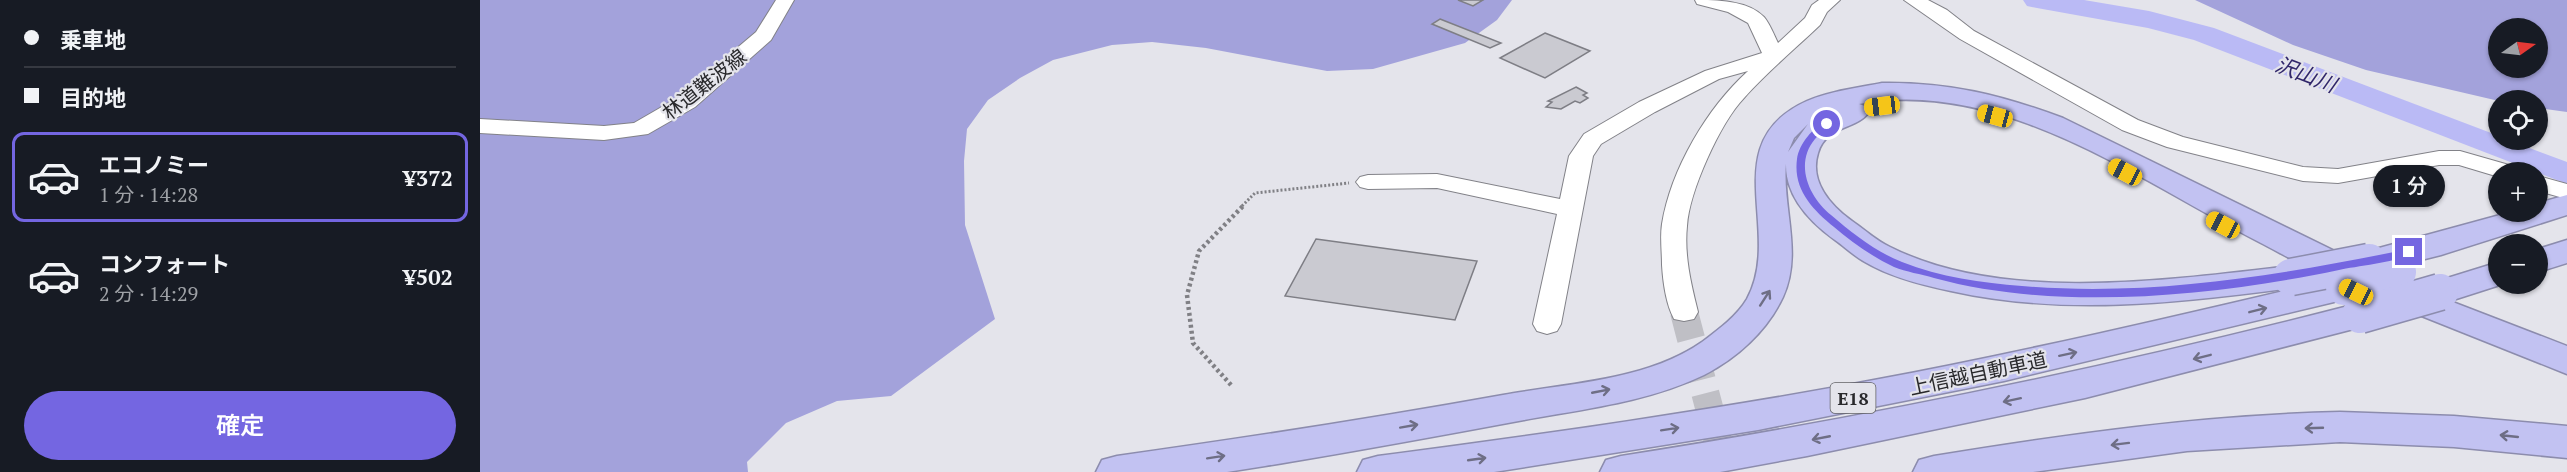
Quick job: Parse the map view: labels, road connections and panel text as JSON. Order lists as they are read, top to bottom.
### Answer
{
  "streets": {
    "highway": ["上信越自動車道", "E18"],
    "street": ["林道難波線"]
  },
  "water": ["沢山川"],
  "north": "right",
  "page": {
    "banner": ["乗車地", "目的地"],
    "map_buttons": ["+", "−"],
    "list": [
      {
        "name": "エコノミー",
        "note": "1 分 · 14:28",
        "value": "¥372"
      },
      {
        "name": "コンフォート",
        "note": "2 分 · 14:29",
        "value": "¥502"
      }
    ],
    "bubble": "1 分",
    "buttons": "確定"
  }
}
